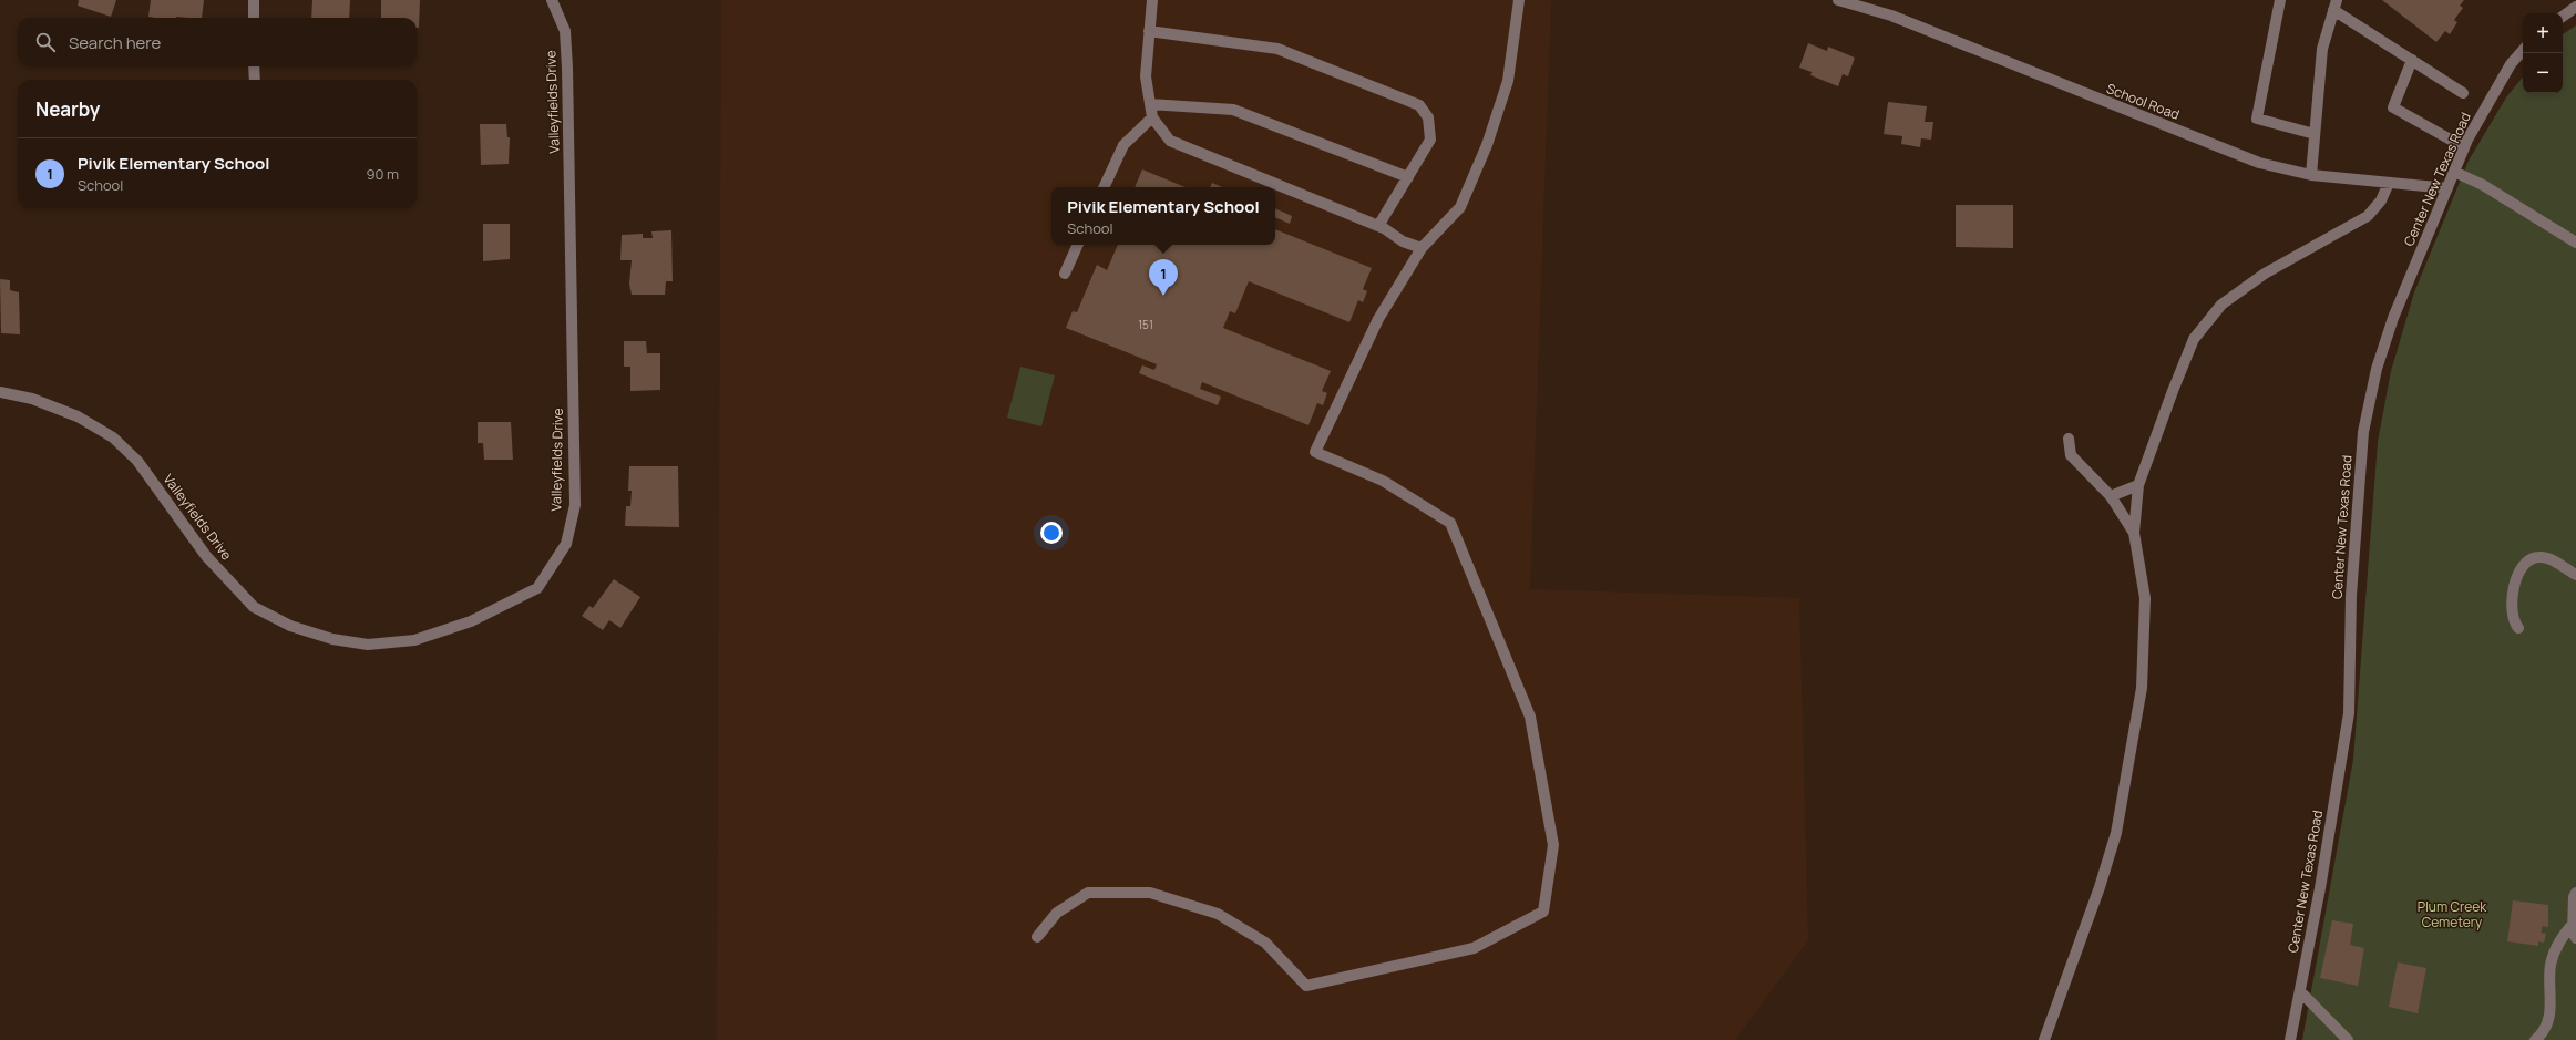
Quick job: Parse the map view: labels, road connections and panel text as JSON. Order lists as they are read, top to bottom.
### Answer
{
  "streets": {
    "street": ["Valleyfields Drive", "School Road", "Center New Texas Road"]
  },
  "crossings": [
    ["School Road", "Center New Texas Road"]
  ],
  "parks": ["Plum Creek Cemetery"],
  "house_numbers": ["151"],
  "page": {
    "map_buttons": ["+", "−"],
    "search": "Search here",
    "heading": "Nearby",
    "list": [
      {
        "mark": "1",
        "name": "Pivik Elementary School",
        "note": "School",
        "value": "90 m"
      }
    ],
    "popup": ["Pivik Elementary School", "School"],
    "pins": "1"
  }
}
